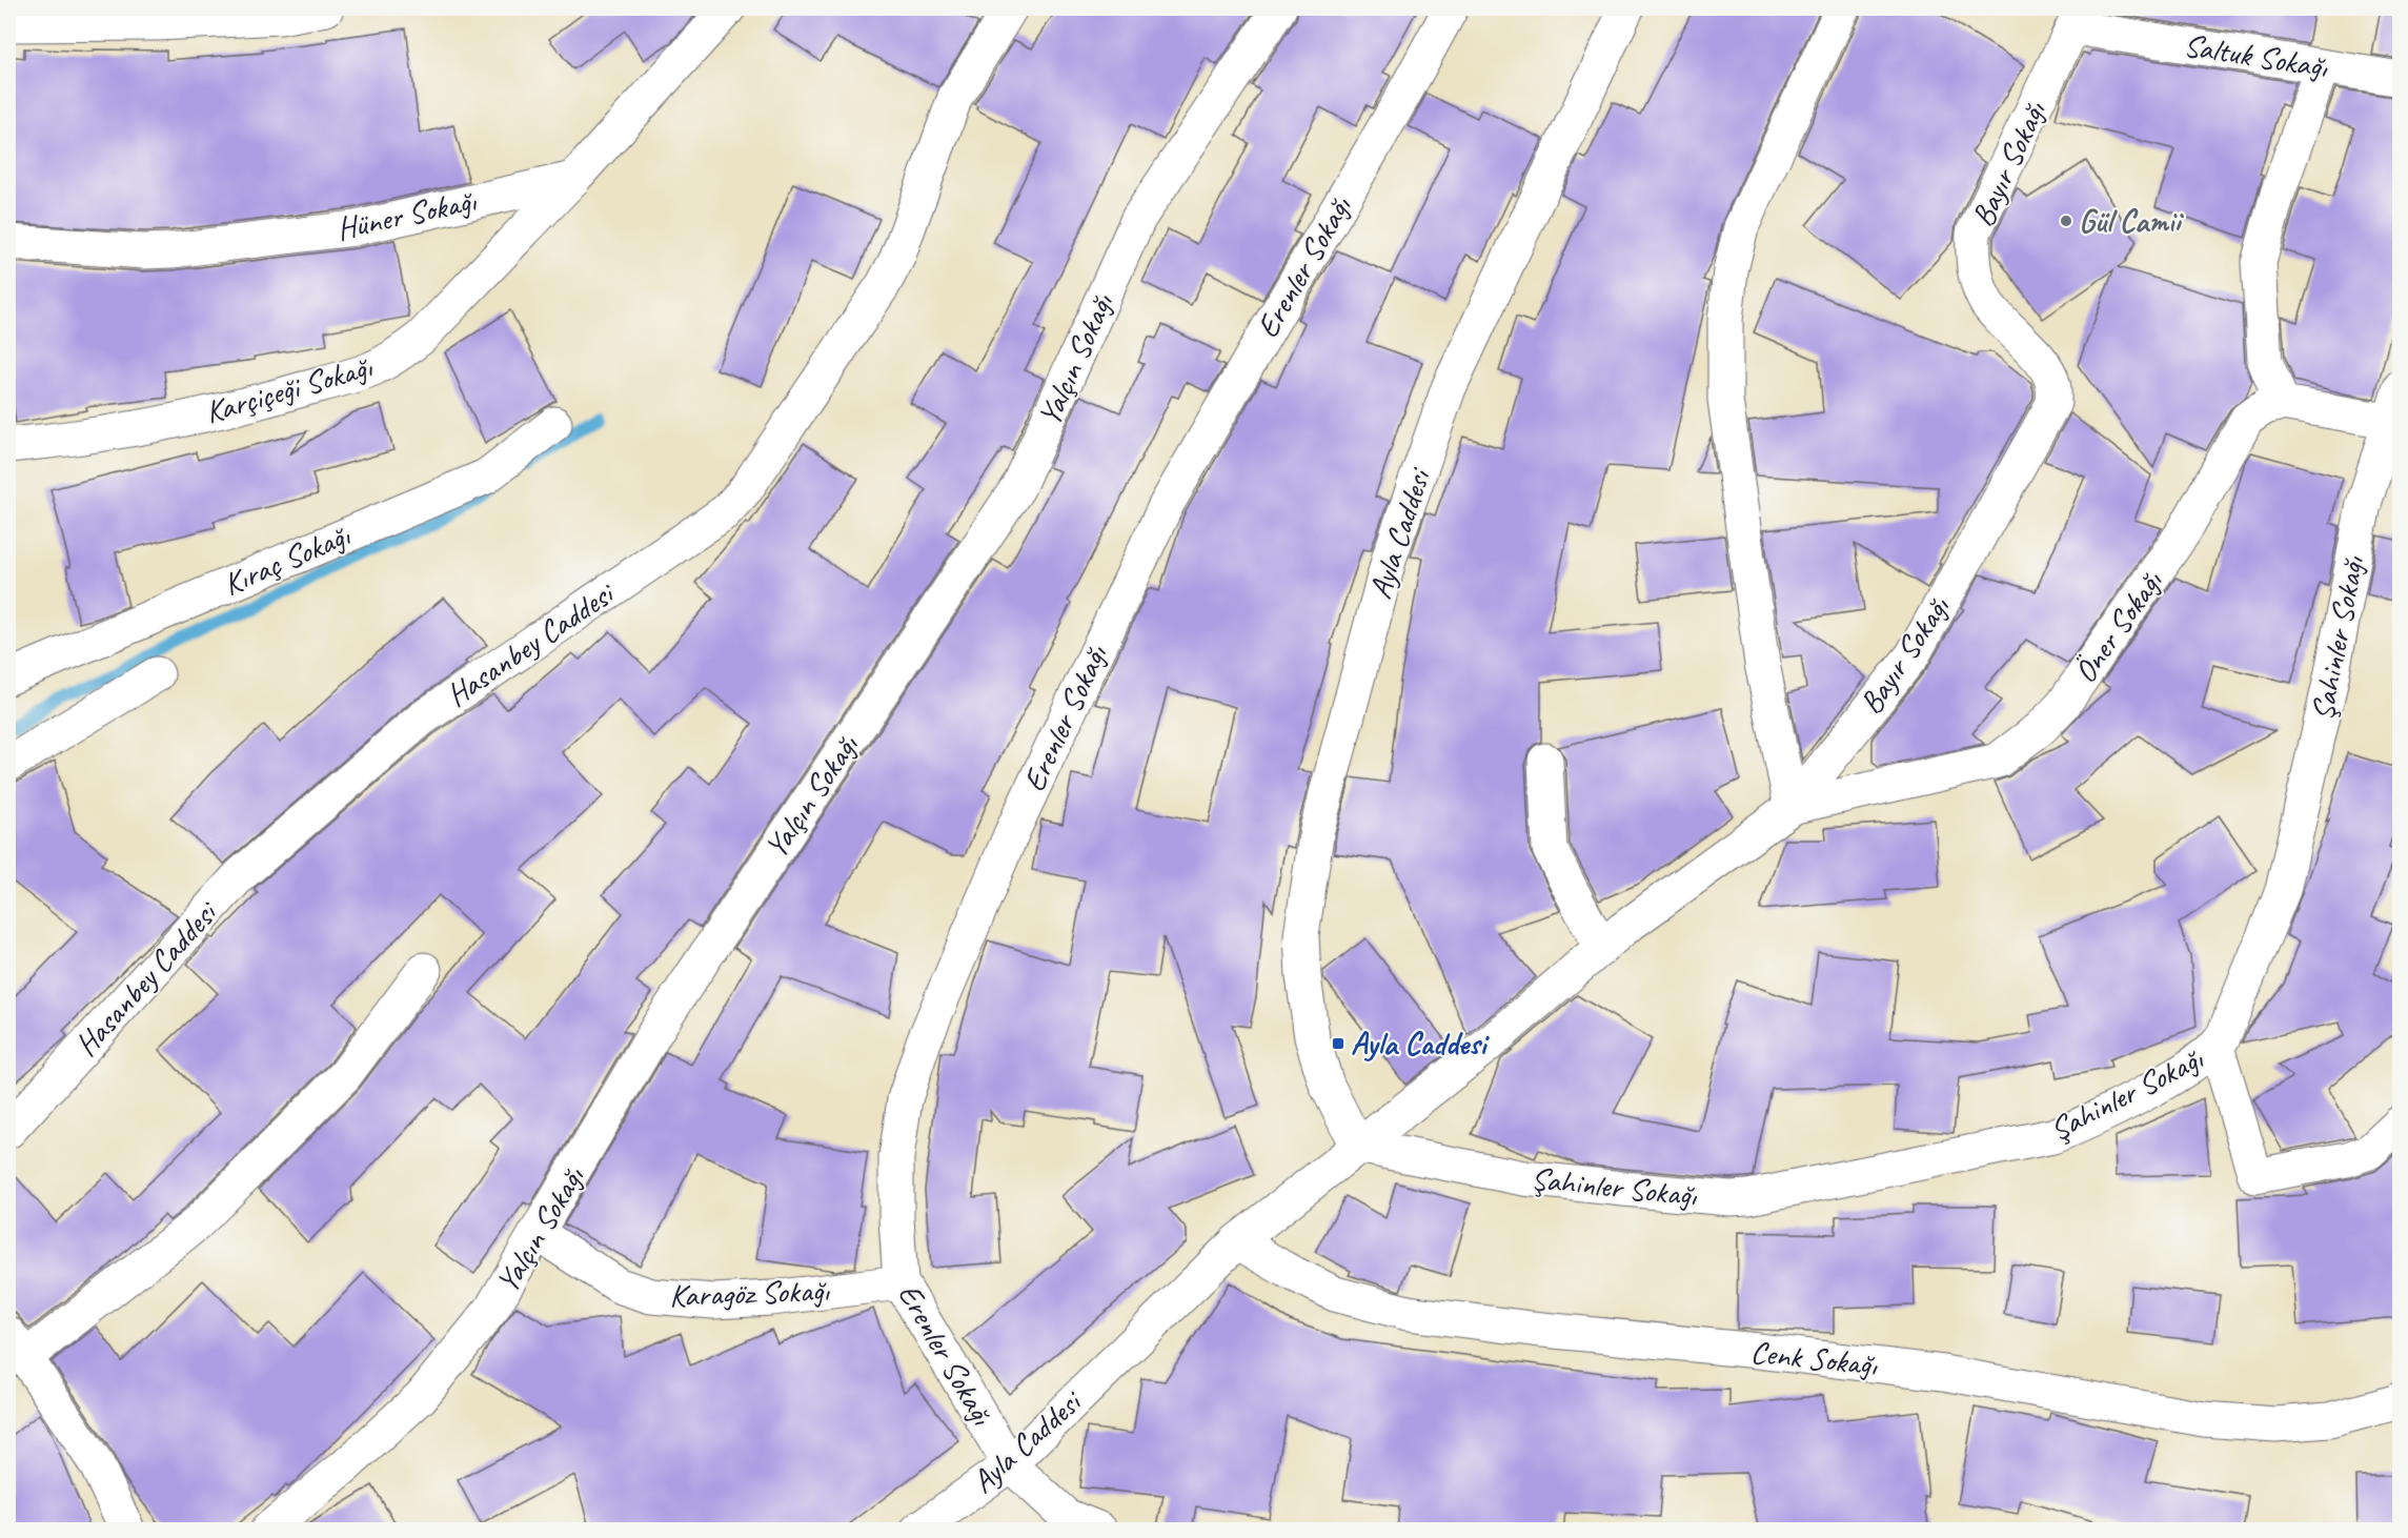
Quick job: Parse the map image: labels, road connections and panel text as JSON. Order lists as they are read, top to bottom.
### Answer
{
  "streets": {
    "street": [
      "Saltuk Sokağı",
      "Bayır Sokağı",
      "Hüner Sokağı",
      "Erenler Sokağı",
      "Yalçın Sokağı",
      "Karçiçeği Sokağı",
      "Ayla Caddesi",
      "Kıraç Sokağı",
      "Öner Sokağı",
      "Şahinler Sokağı",
      "Hasanbey Caddesi",
      "Karagöz Sokağı",
      "Cenk Sokağı"
    ]
  },
  "crossings": [
    ["Saltuk Sokağı", "Bayır Sokağı"],
    ["Bayır Sokağı", "Ayla Caddesi"],
    ["Bayır Sokağı", "Öner Sokağı"],
    ["Bayır Sokağı", "Şahinler Sokağı"],
    ["Hüner Sokağı", "Karçiçeği Sokağı"],
    ["Erenler Sokağı", "Ayla Caddesi"],
    ["Erenler Sokağı", "Karagöz Sokağı"],
    ["Yalçın Sokağı", "Karagöz Sokağı"],
    ["Ayla Caddesi", "Şahinler Sokağı"],
    ["Ayla Caddesi", "Cenk Sokağı"]
  ],
  "places": {
    "other": ["Gül Camii"],
    "transit": ["Ayla Caddesi"]
  }
}
